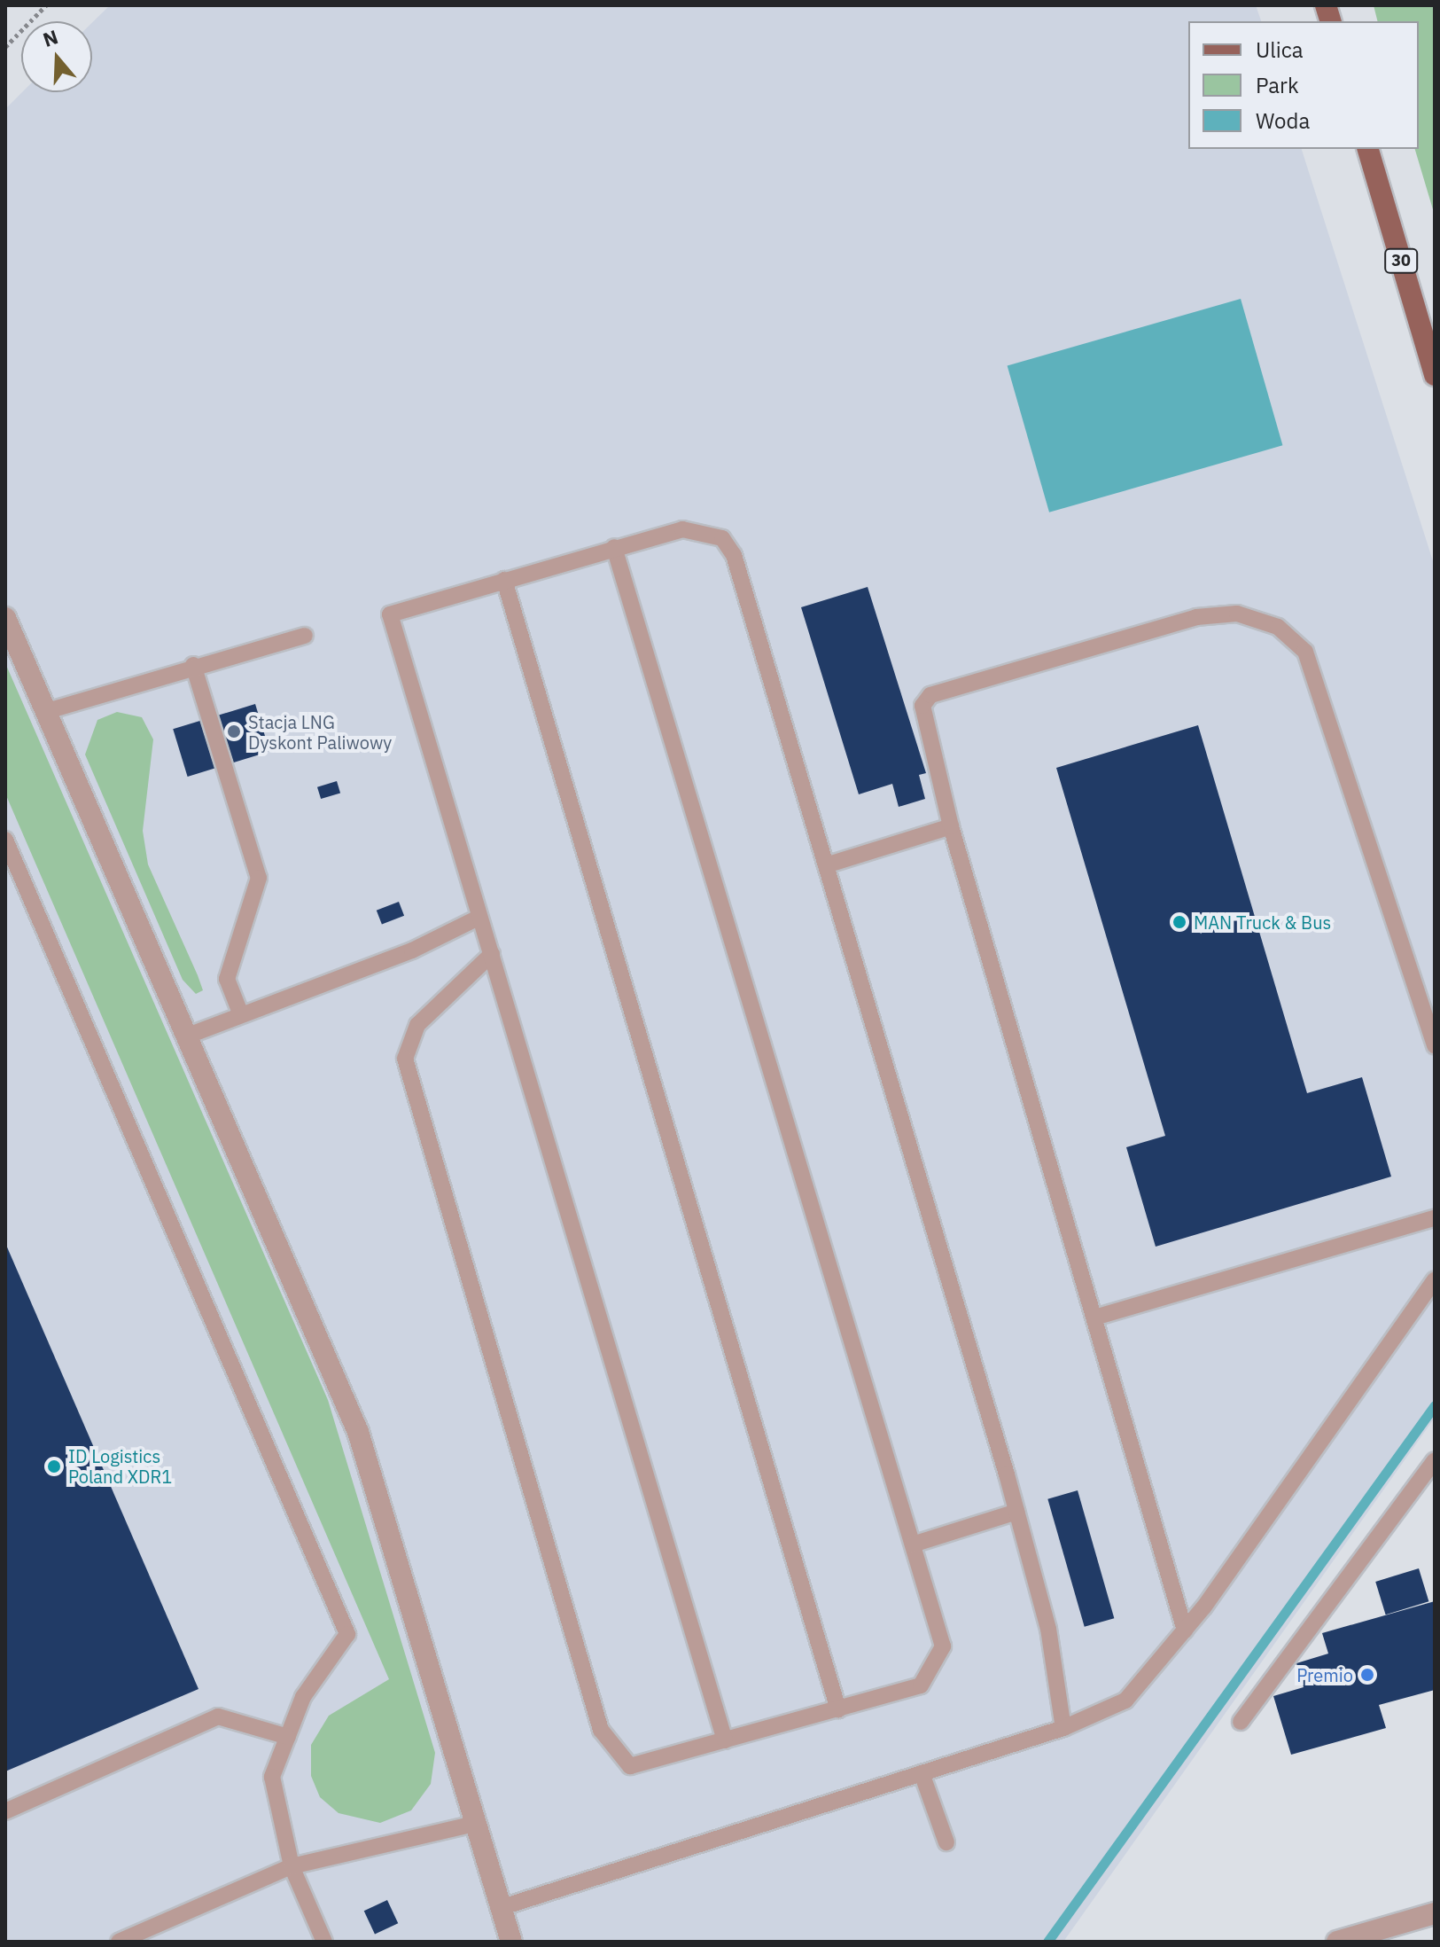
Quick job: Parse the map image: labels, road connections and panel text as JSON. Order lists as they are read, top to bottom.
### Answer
{
  "streets": {
    "main road": ["30"]
  },
  "places": [
    "Stacja LNG Dyskont Paliwowy",
    "MAN Truck & Bus",
    "ID Logistics Poland XDR1",
    "Premio"
  ],
  "legend": ["Ulica", "Park", "Woda"],
  "north": "top"
}
